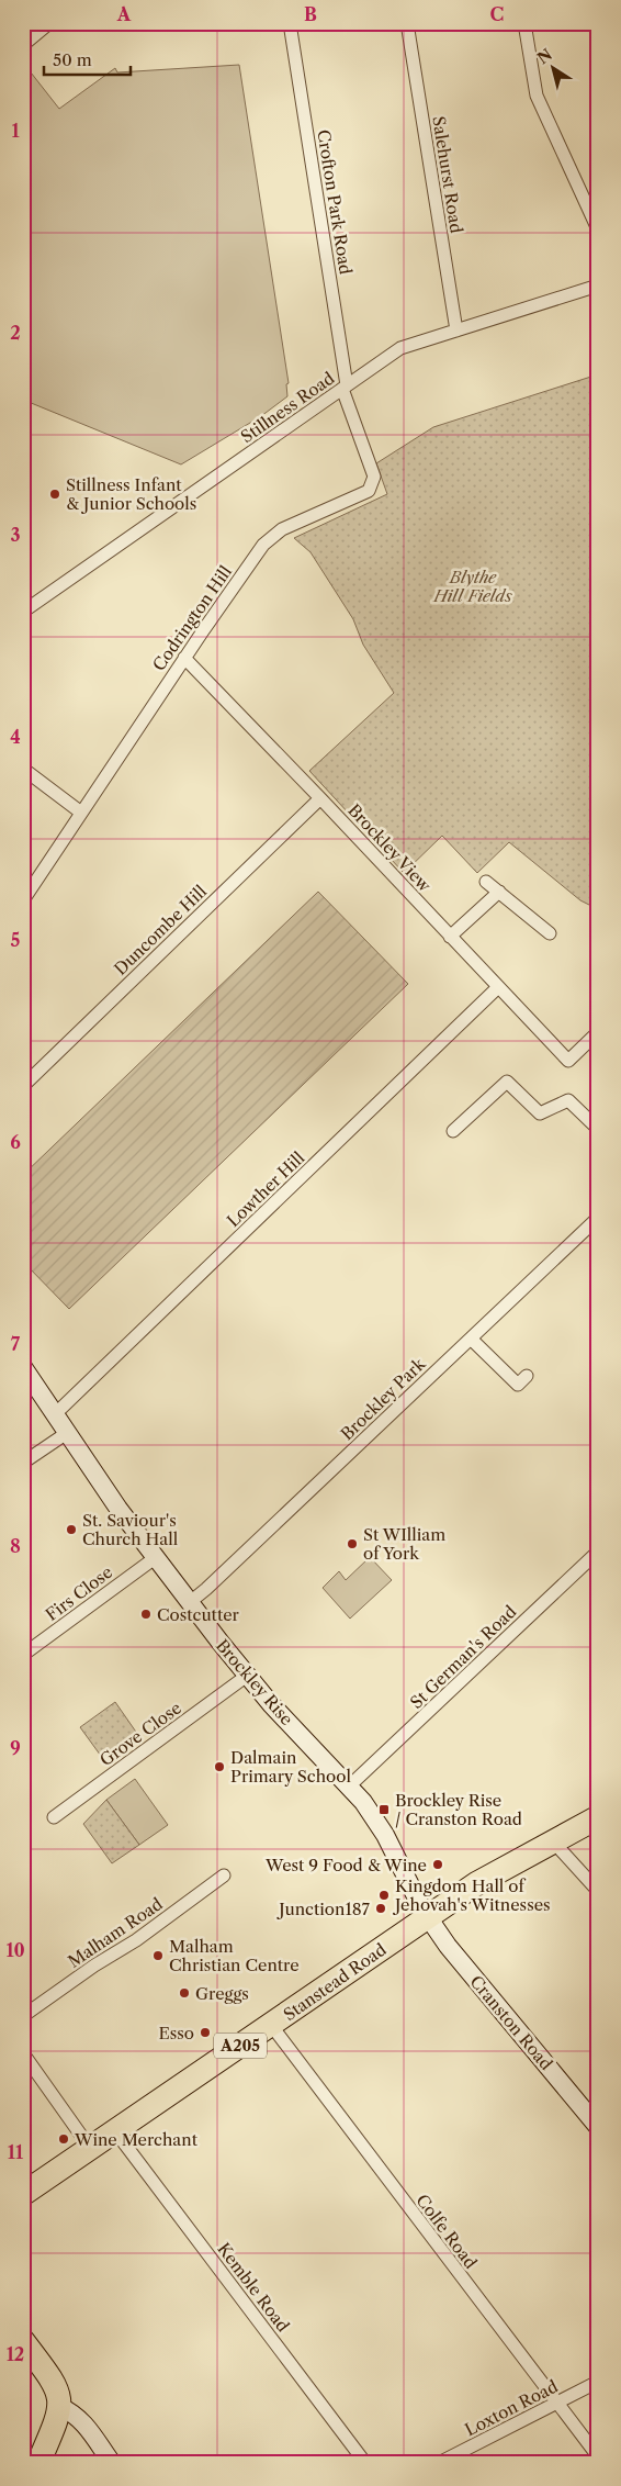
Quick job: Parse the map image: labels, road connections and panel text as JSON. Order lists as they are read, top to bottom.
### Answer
{
  "streets": {
    "highway": ["Stanstead Road", "A205"],
    "main road": ["Brockley Rise", "Cranston Road"],
    "street": [
      "Salehurst Road",
      "Crofton Park Road",
      "Stillness Road",
      "Codrington Hill",
      "Brockley View",
      "Duncombe Hill",
      "Lowther Hill",
      "Brockley Park",
      "Firs Close",
      "St German's Road",
      "Grove Close",
      "Malham Road",
      "Colfe Road",
      "Kemble Road",
      "Loxton Road"
    ]
  },
  "crossings": [
    ["Salehurst Road", "Stillness Road"],
    ["Crofton Park Road", "Stillness Road"],
    ["Crofton Park Road", "Codrington Hill"],
    ["Stillness Road", "Codrington Hill"],
    ["Codrington Hill", "Brockley View"],
    ["Brockley View", "Duncombe Hill"],
    ["Brockley View", "Lowther Hill"],
    ["Lowther Hill", "Brockley Rise"],
    ["Brockley Park", "Brockley Rise"],
    ["Firs Close", "Brockley Rise"],
    ["St German's Road", "Brockley Rise"],
    ["Brockley Rise", "Grove Close"],
    ["Brockley Rise", "Stanstead Road"],
    ["Brockley Rise", "Cranston Road"],
    ["Stanstead Road", "Cranston Road"],
    ["Stanstead Road", "Colfe Road"],
    ["Stanstead Road", "Kemble Road"],
    ["Colfe Road", "Loxton Road"]
  ],
  "parks": ["Blythe Hill Fields"],
  "places": {
    "other": [
      "Stillness Infant & Junior Schools",
      "St. Saviour's Church Hall",
      "St WIlliam of York",
      "Costcutter",
      "Dalmain Primary School",
      "West 9 Food & Wine",
      "Kingdom Hall of Jehovah's Witnesses",
      "Junction187",
      "Malham Christian Centre",
      "Greggs",
      "Esso",
      "Wine Merchant"
    ],
    "transit": ["Brockley Rise / Cranston Road"]
  },
  "scale_bar": "50 m",
  "north": "top left",
  "grid": {
    "columns": ["A", "B", "C"],
    "rows": [
      "1",
      "2",
      "3",
      "4",
      "5",
      "6",
      "7",
      "8",
      "9",
      "10",
      "11",
      "12"
    ]
  }
}
